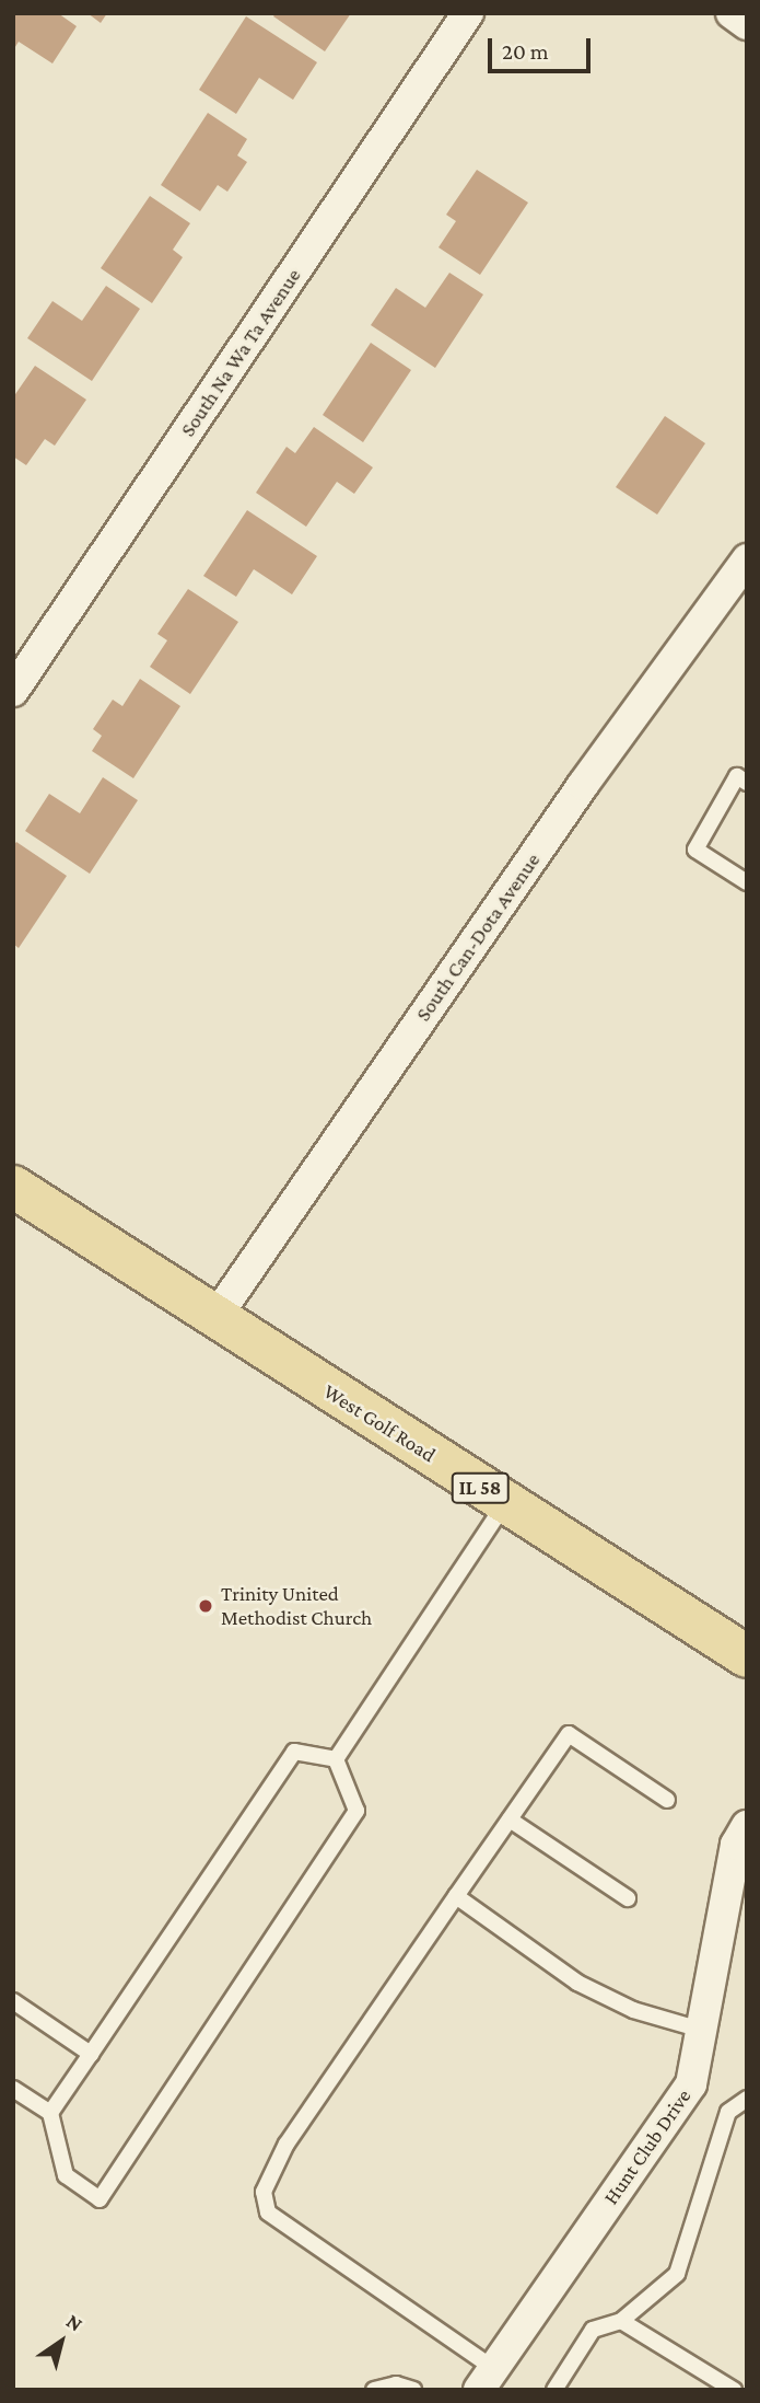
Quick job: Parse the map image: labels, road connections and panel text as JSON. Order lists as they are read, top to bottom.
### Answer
{
  "streets": {
    "main road": ["West Golf Road", "IL 58"],
    "street": ["South Na Wa Ta Avenue", "South Can-Dota Avenue", "Hunt Club Drive"]
  },
  "crossings": [
    ["South Can-Dota Avenue", "West Golf Road"]
  ],
  "places": ["Trinity United Methodist Church"],
  "scale_bar": "20 m",
  "north": "top right"
}
